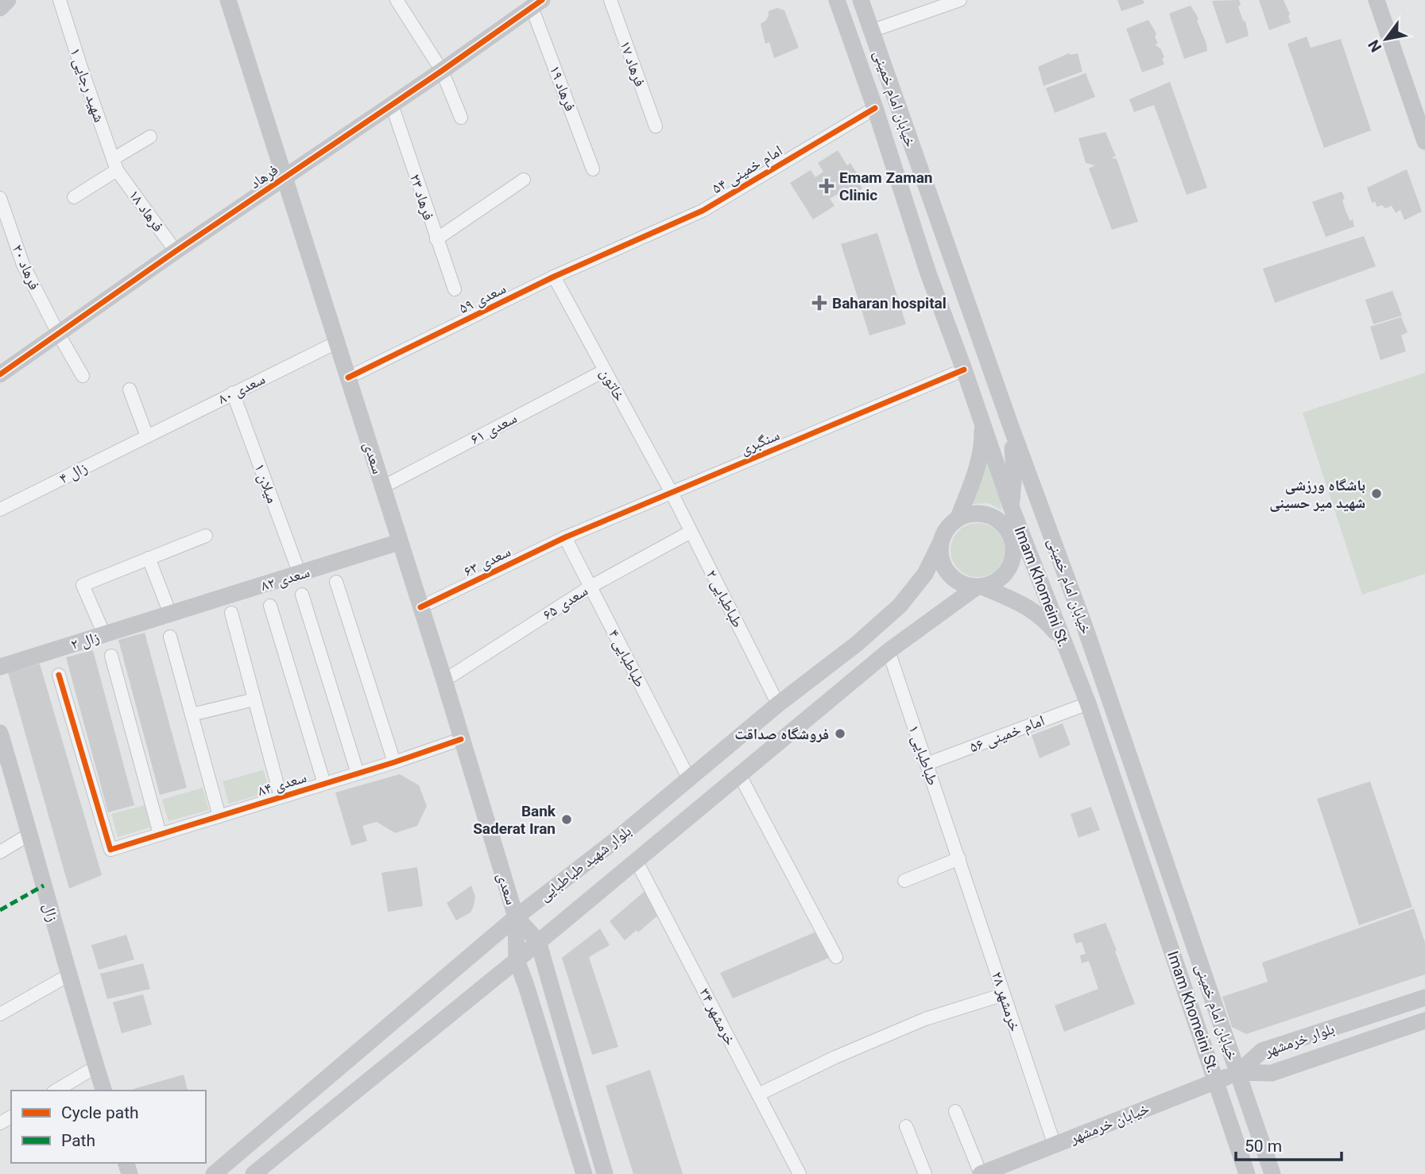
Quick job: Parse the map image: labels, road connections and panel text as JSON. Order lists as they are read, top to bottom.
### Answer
{
  "streets": {
    "main road": [
      "خیابان امام خمینی",
      "فرهاد",
      "سعدی",
      "سعدی ۸۲",
      "Imam Khomeini St.",
      "زال ۲",
      "بلوار شهید طباطبایی",
      "زال",
      "بلوار خرمشهر",
      "خیابان خرمشهر"
    ],
    "street": [
      "فرهاد ۱۷",
      "شهید رجایی ۱",
      "فرهاد ۱۹",
      "امام خمینی ۵۴",
      "فرهاد ۲۳",
      "فرهاد ۱۸",
      "فرهاد ۲۰",
      "سعدی ۵۹",
      "خاتون",
      "سعدی ۸۰",
      "سعدی ۶۱",
      "سنگبری",
      "زال ۴",
      "میلان ۱",
      "سعدی ۶۳",
      "طباطبایی ۲",
      "سعدی ۶۵",
      "طباطبایی ۴",
      "امام خمینی ۵۶",
      "طباطبایی ۱",
      "سعدی ۸۴",
      "خرمشهر ۲۸",
      "خرمشهر ۳۴"
    ]
  },
  "crossings": [
    ["شهید رجایی ۱", "فرهاد ۱۸"],
    ["فرهاد ۱۹", "فرهاد"],
    ["خیابان امام خمینی", "بلوار خرمشهر"],
    ["خیابان امام خمینی", "خیابان خرمشهر"],
    ["امام خمینی ۵۴", "سعدی ۵۹"],
    ["امام خمینی ۵۴", "Imam Khomeini St."],
    ["فرهاد", "فرهاد ۲۳"],
    ["فرهاد", "فرهاد ۱۸"],
    ["فرهاد", "فرهاد ۲۰"],
    ["فرهاد", "سعدی"],
    ["سعدی ۵۹", "خاتون"],
    ["سعدی ۵۹", "سعدی"],
    ["خاتون", "سعدی ۶۱"],
    ["خاتون", "سنگبری"],
    ["خاتون", "طباطبایی ۲"],
    ["سعدی ۸۰", "سعدی"],
    ["سعدی ۸۰", "زال ۴"],
    ["سعدی ۸۰", "میلان ۱"],
    ["سعدی ۶۱", "سعدی"],
    ["سنگبری", "سعدی ۶۳"],
    ["سنگبری", "Imam Khomeini St."],
    ["سنگبری", "طباطبایی ۲"],
    ["سنگبری", "طباطبایی ۴"],
    ["سعدی", "سعدی ۶۳"],
    ["سعدی", "سعدی ۸۲"],
    ["سعدی", "سعدی ۶۵"],
    ["سعدی", "سعدی ۸۴"],
    ["سعدی", "بلوار شهید طباطبایی"],
    ["میلان ۱", "سعدی ۸۲"],
    ["سعدی ۶۳", "طباطبایی ۴"],
    ["سعدی ۸۲", "زال ۲"],
    ["Imam Khomeini St.", "امام خمینی ۵۶"],
    ["Imam Khomeini St.", "بلوار شهید طباطبایی"],
    ["Imam Khomeini St.", "خیابان خرمشهر"],
    ["طباطبایی ۲", "سعدی ۶۵"],
    ["طباطبایی ۲", "بلوار شهید طباطبایی"],
    ["سعدی ۶۵", "طباطبایی ۴"],
    ["طباطبایی ۴", "بلوار شهید طباطبایی"],
    ["امام خمینی ۵۶", "طباطبایی ۱"],
    ["طباطبایی ۱", "بلوار شهید طباطبایی"],
    ["طباطبایی ۱", "خرمشهر ۲۸"],
    ["بلوار شهید طباطبایی", "خرمشهر ۳۴"],
    ["خرمشهر ۲۸", "خیابان خرمشهر"],
    ["بلوار خرمشهر", "خیابان خرمشهر"]
  ],
  "places": {
    "health": ["Emam Zaman Clinic", "Baharan hospital"],
    "other": ["باشگاه ورزشی شهید میر حسینی", "فروشگاه صداقت", "Bank Saderat Iran"]
  },
  "legend": ["Cycle path", "Path"],
  "scale_bar": "50 m",
  "north": "bottom left"
}
